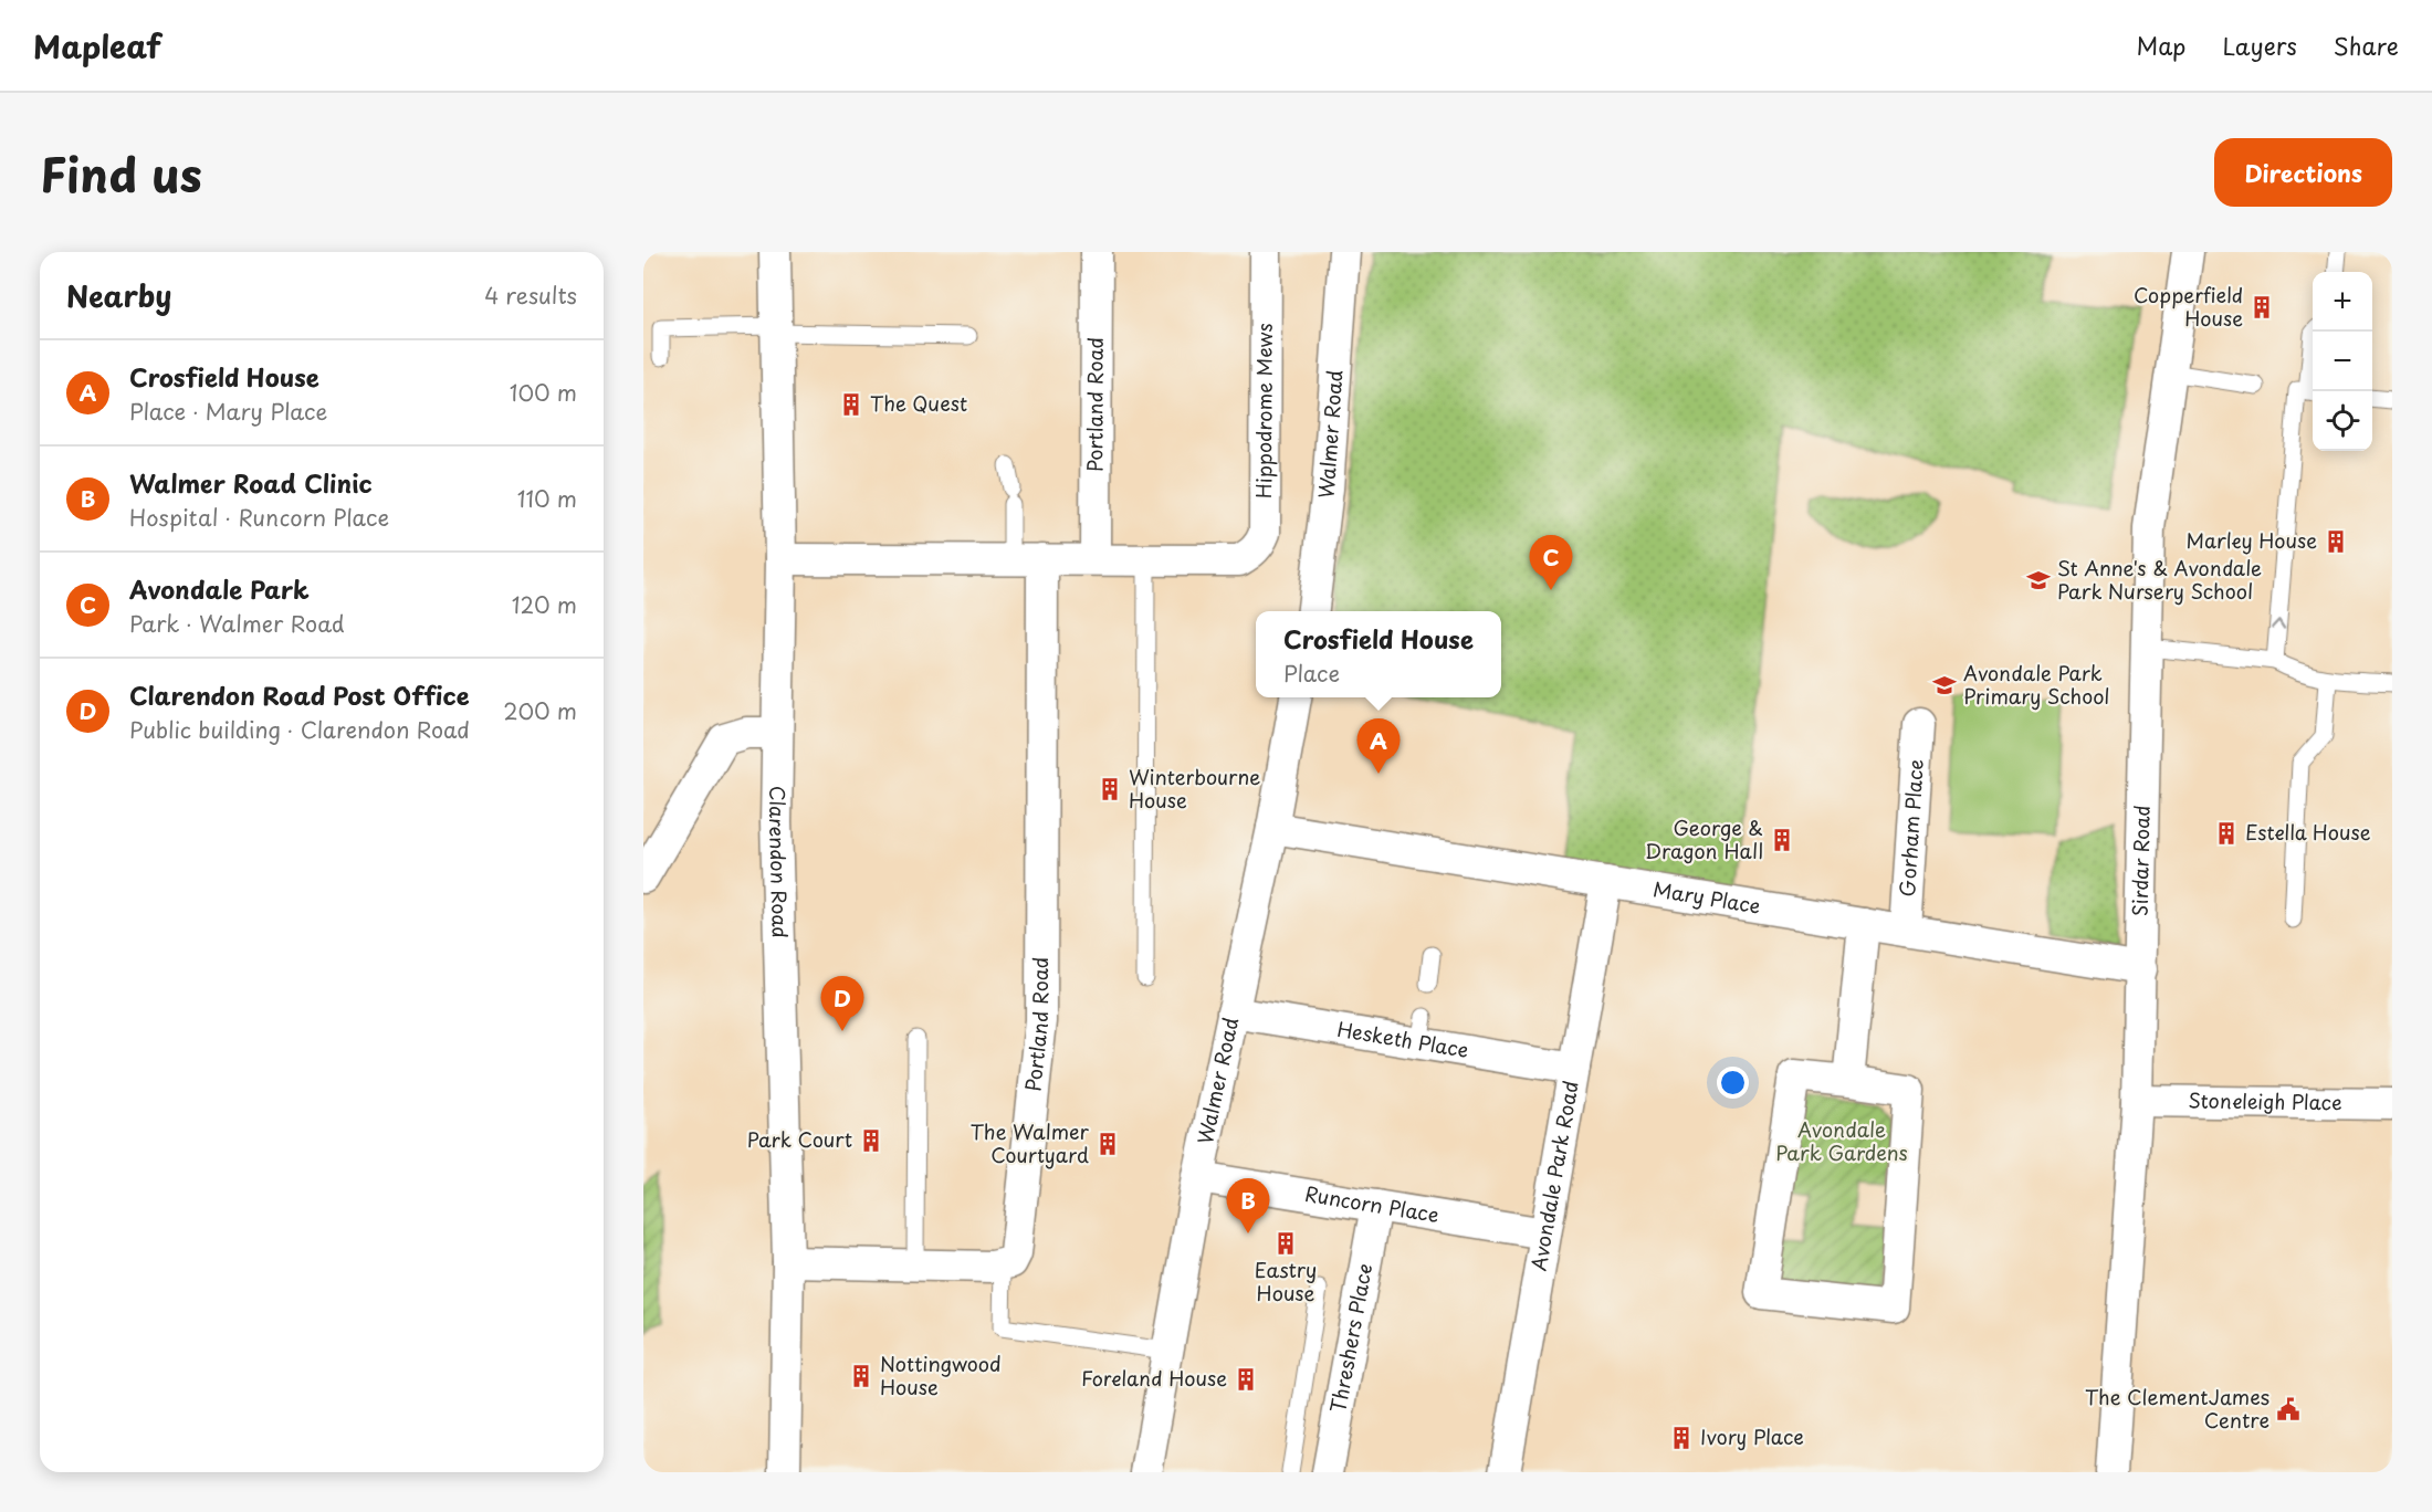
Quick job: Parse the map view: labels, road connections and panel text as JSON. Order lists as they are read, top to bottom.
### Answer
{
  "streets": {
    "street": [
      "Portland Road",
      "Hippodrome Mews",
      "Walmer Road",
      "Gorham Place",
      "Sirdar Road",
      "Clarendon Road",
      "Mary Place",
      "Hesketh Place",
      "Stoneleigh Place",
      "Avondale Park Road",
      "Runcorn Place",
      "Threshers Place"
    ]
  },
  "crossings": [
    ["Walmer Road", "Mary Place"],
    ["Walmer Road", "Hesketh Place"],
    ["Walmer Road", "Runcorn Place"],
    ["Gorham Place", "Mary Place"],
    ["Sirdar Road", "Mary Place"],
    ["Sirdar Road", "Stoneleigh Place"],
    ["Mary Place", "Avondale Park Road"],
    ["Hesketh Place", "Avondale Park Road"],
    ["Avondale Park Road", "Runcorn Place"],
    ["Runcorn Place", "Threshers Place"]
  ],
  "parks": ["Avondale Park Gardens"],
  "places": {
    "building": [
      "Copperfield House",
      "The Quest",
      "Marley House",
      "Winterbourne House",
      "Estella House",
      "George & Dragon Hall",
      "Park Court",
      "The Walmer Courtyard",
      "Eastry House",
      "Nottingwood House",
      "Foreland House",
      "Ivory Place"
    ],
    "school or university": ["St Anne's & Avondale Park Nursery School", "Avondale Park Primary School"],
    "public building": ["The ClementJames Centre"]
  },
  "page": {
    "header": "Mapleaf",
    "nav": ["Map", "Layers", "Share"],
    "title": "Find us",
    "buttons": "Directions",
    "heading": ["Nearby", "4 results"],
    "map_buttons": ["+", "−"],
    "list": [
      {
        "mark": "A",
        "name": "Crosfield House",
        "note": "Place · Mary Place",
        "value": "100 m"
      },
      {
        "mark": "B",
        "name": "Walmer Road Clinic",
        "note": "Hospital · Runcorn Place",
        "value": "110 m"
      },
      {
        "mark": "C",
        "name": "Avondale Park",
        "note": "Park · Walmer Road",
        "value": "120 m"
      },
      {
        "mark": "D",
        "name": "Clarendon Road Post Office",
        "note": "Public building · Clarendon Road",
        "value": "200 m"
      }
    ],
    "pins": [
      "C",
      "A",
      "D",
      "B"
    ],
    "popup": ["Crosfield House", "Place"]
  }
}
